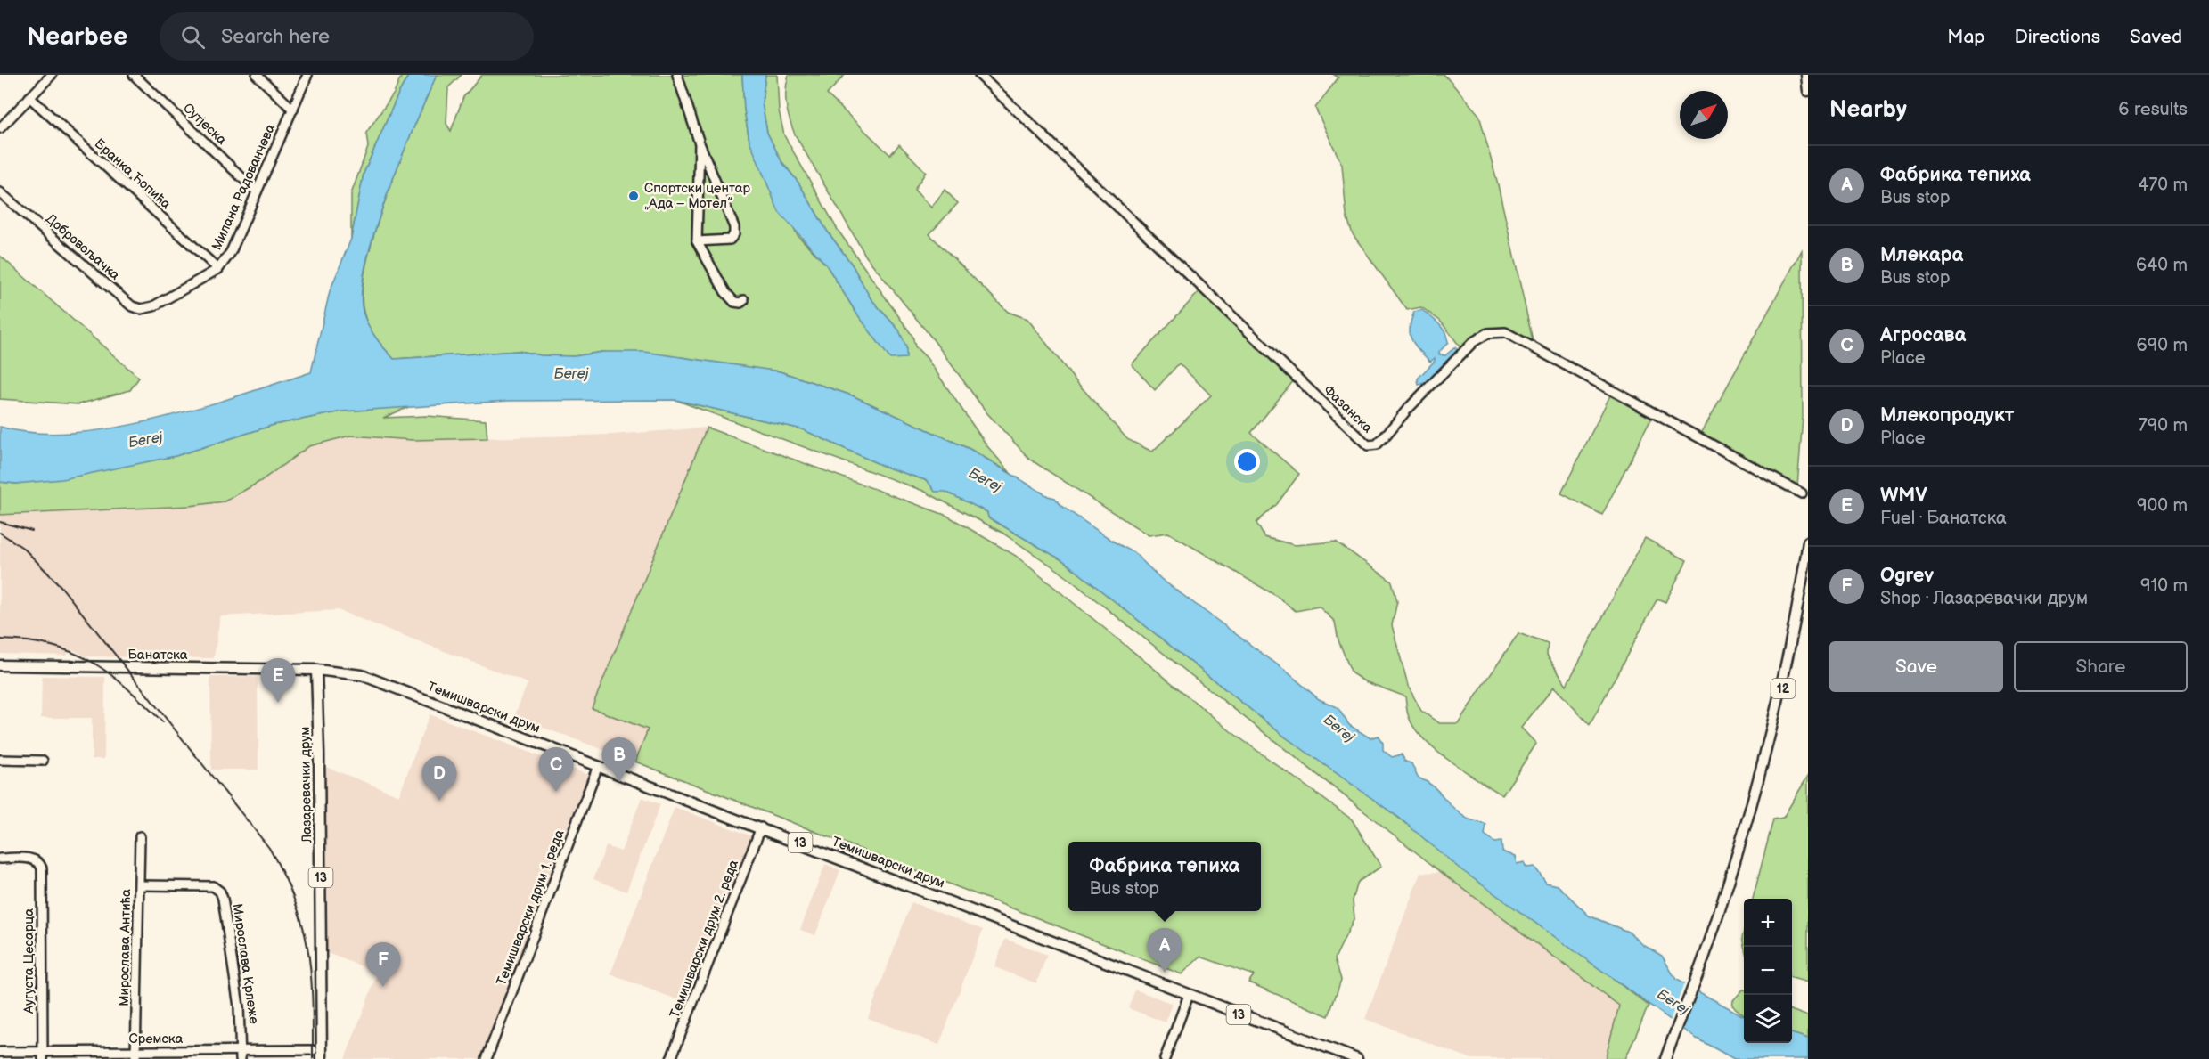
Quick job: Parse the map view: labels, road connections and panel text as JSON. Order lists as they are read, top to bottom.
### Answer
{
  "streets": {
    "main road": [
      "Банатска",
      "12",
      "Темишварски друм",
      "Лазаревачки друм",
      "13"
    ],
    "street": [
      "Сутјеска",
      "Бранка Ћопића",
      "Милана Радованчева",
      "Добровољачка",
      "Фазанска",
      "Темишварски друм 1. реда",
      "Темишварски друм 2. реда",
      "Мирослава Антића",
      "Аугуста Цесарца",
      "Мирослава Крлеже",
      "Сремска"
    ]
  },
  "crossings": [
    ["Сутјеска", "Милана Радованчева"],
    ["Бранка Ћопића", "Милана Радованчева"],
    ["Милана Радованчева", "Добровољачка"],
    ["Банатска", "Темишварски друм"],
    ["Банатска", "Лазаревачки друм"],
    ["Темишварски друм", "Лазаревачки друм"],
    ["Темишварски друм", "Темишварски друм 1. реда"],
    ["Темишварски друм", "Темишварски друм 2. реда"],
    ["Мирослава Антића", "Мирослава Крлеже"],
    ["Мирослава Антића", "Сремска"],
    ["Аугуста Цесарца", "Сремска"],
    ["Мирослава Крлеже", "Сремска"]
  ],
  "water": ["Бегеј"],
  "places": ["Спортски центар „Ада – Мотел”"],
  "north": "top right",
  "page": {
    "header": "Nearbee",
    "search": "Search here",
    "nav": ["Map", "Directions", "Saved"],
    "heading": ["Nearby", "6 results"],
    "list": [
      {
        "mark": "A",
        "name": "Фабрика тепиха",
        "note": "Bus stop",
        "value": "470 m"
      },
      {
        "mark": "B",
        "name": "Млекара",
        "note": "Bus stop",
        "value": "640 m"
      },
      {
        "mark": "C",
        "name": "Агросава",
        "note": "Place",
        "value": "690 m"
      },
      {
        "mark": "D",
        "name": "Млекопродукт",
        "note": "Place",
        "value": "790 m"
      },
      {
        "mark": "E",
        "name": "WMV",
        "note": "Fuel · Банатска",
        "value": "900 m"
      },
      {
        "mark": "F",
        "name": "Ogrev",
        "note": "Shop · Лазаревачки друм",
        "value": "910 m"
      }
    ],
    "buttons": ["Save", "Share"],
    "pins": [
      "E",
      "B",
      "C",
      "D",
      "A",
      "F"
    ],
    "popup": ["Фабрика тепиха", "Bus stop"],
    "map_buttons": ["+", "−"]
  }
}
